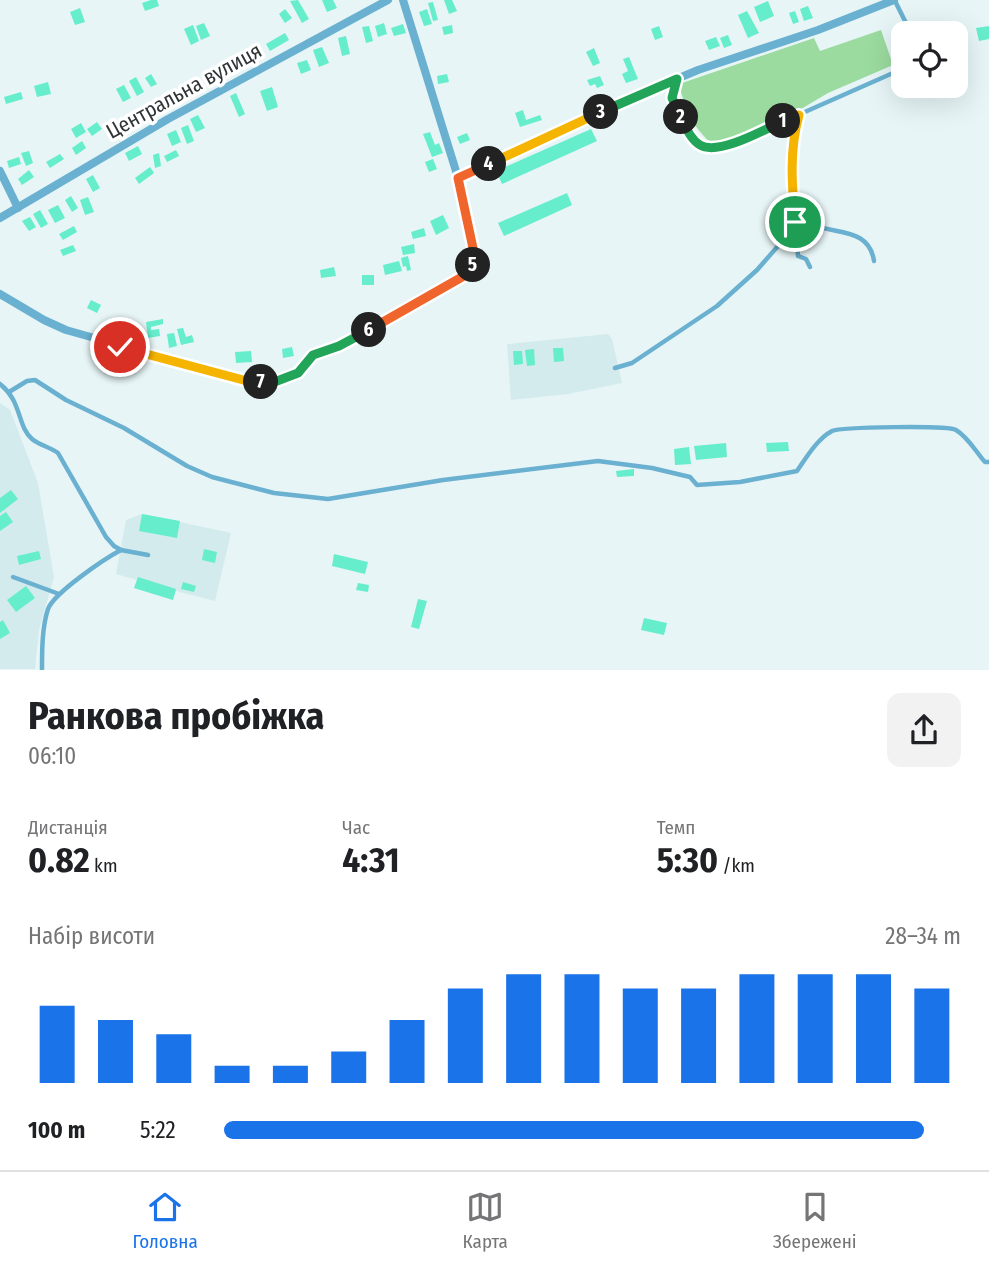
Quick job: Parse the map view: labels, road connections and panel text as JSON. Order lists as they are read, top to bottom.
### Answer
{
  "streets": {
    "street": ["Центральна вулиця"]
  },
  "page": {
    "pins": [
      "3",
      "2",
      "1",
      "4",
      "5",
      "6",
      "7"
    ],
    "heading": ["Ранкова пробіжка", "06:10"],
    "stats": [
      ["Дистанція", "0.82 km"],
      ["Час", "4:31"],
      ["Темп", "5:30 /km"]
    ],
    "chart": ["Набір висоти", "28–34 m"],
    "list": [
      {
        "name": "100 m",
        "note": "5:22"
      }
    ],
    "tabs": ["Головна", "Карта", "Збережені"]
  }
}
